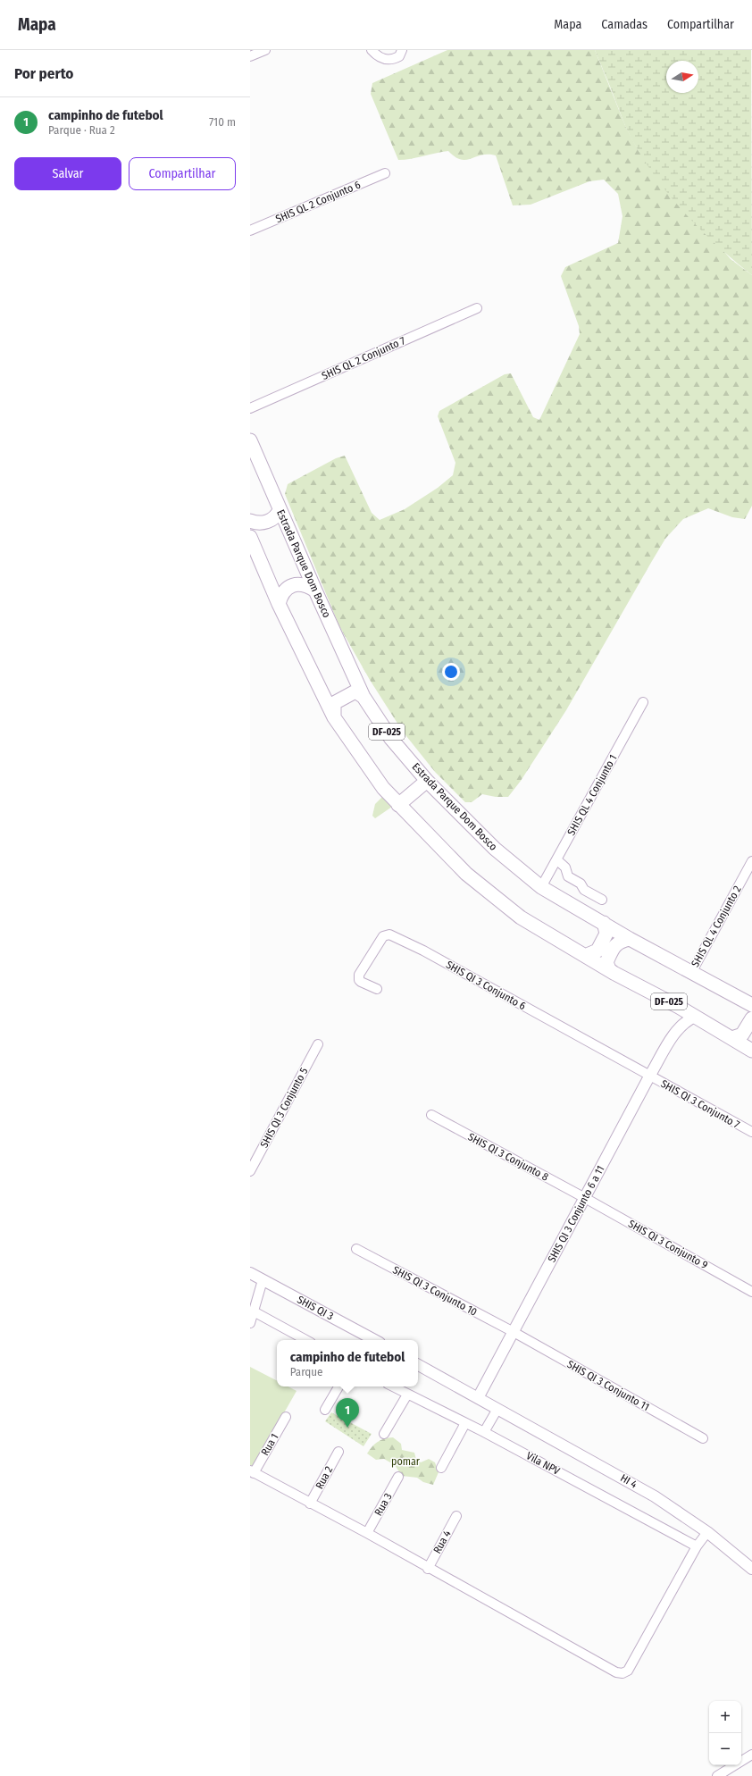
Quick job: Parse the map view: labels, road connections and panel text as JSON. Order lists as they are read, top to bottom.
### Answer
{
  "streets": {
    "main road": ["Estrada Parque Dom Bosco", "DF-025"],
    "street": [
      "SHIS QL 2 Conjunto 6",
      "SHIS QL 2 Conjunto 7",
      "SHIS QL 4 Conjunto 1",
      "SHIS QL 4 Conjunto 2",
      "SHIS QI 3 Conjunto 6",
      "SHIS QI 3 Conjunto 7",
      "SHIS QI 3 Conjunto 5",
      "SHIS QI 3 Conjunto 8",
      "SHIS QI 3 Conjunto 6 a 11",
      "SHIS QI 3 Conjunto 9",
      "SHIS QI 3 Conjunto 10",
      "SHIS QI 3",
      "SHIS QI 3 Conjunto 11",
      "Rua 1",
      "Vila NPV",
      "Rua 2",
      "HI 4",
      "Rua 3",
      "Rua 4"
    ]
  },
  "crossings": [
    ["Estrada Parque Dom Bosco", "SHIS QL 4 Conjunto 1"],
    ["Estrada Parque Dom Bosco", "SHIS QL 4 Conjunto 2"],
    ["DF-025", "SHIS QI 3 Conjunto 6 a 11"],
    ["SHIS QI 3 Conjunto 6", "SHIS QI 3 Conjunto 7"],
    ["SHIS QI 3 Conjunto 6", "SHIS QI 3 Conjunto 6 a 11"],
    ["SHIS QI 3 Conjunto 7", "SHIS QI 3 Conjunto 6 a 11"],
    ["SHIS QI 3 Conjunto 8", "SHIS QI 3 Conjunto 6 a 11"],
    ["SHIS QI 3 Conjunto 8", "SHIS QI 3 Conjunto 9"],
    ["SHIS QI 3 Conjunto 6 a 11", "SHIS QI 3 Conjunto 9"],
    ["SHIS QI 3 Conjunto 6 a 11", "SHIS QI 3 Conjunto 10"],
    ["SHIS QI 3 Conjunto 6 a 11", "SHIS QI 3 Conjunto 11"],
    ["SHIS QI 3 Conjunto 10", "SHIS QI 3 Conjunto 11"]
  ],
  "parks": ["pomar"],
  "north": "right",
  "page": {
    "header": "Mapa",
    "nav": ["Mapa", "Camadas", "Compartilhar"],
    "heading": "Por perto",
    "list": [
      {
        "mark": "1",
        "name": "campinho de futebol",
        "note": "Parque · Rua 2",
        "value": "710 m"
      }
    ],
    "buttons": ["Salvar", "Compartilhar"],
    "popup": ["campinho de futebol", "Parque"],
    "pins": "1",
    "map_buttons": ["+", "−"]
  }
}
